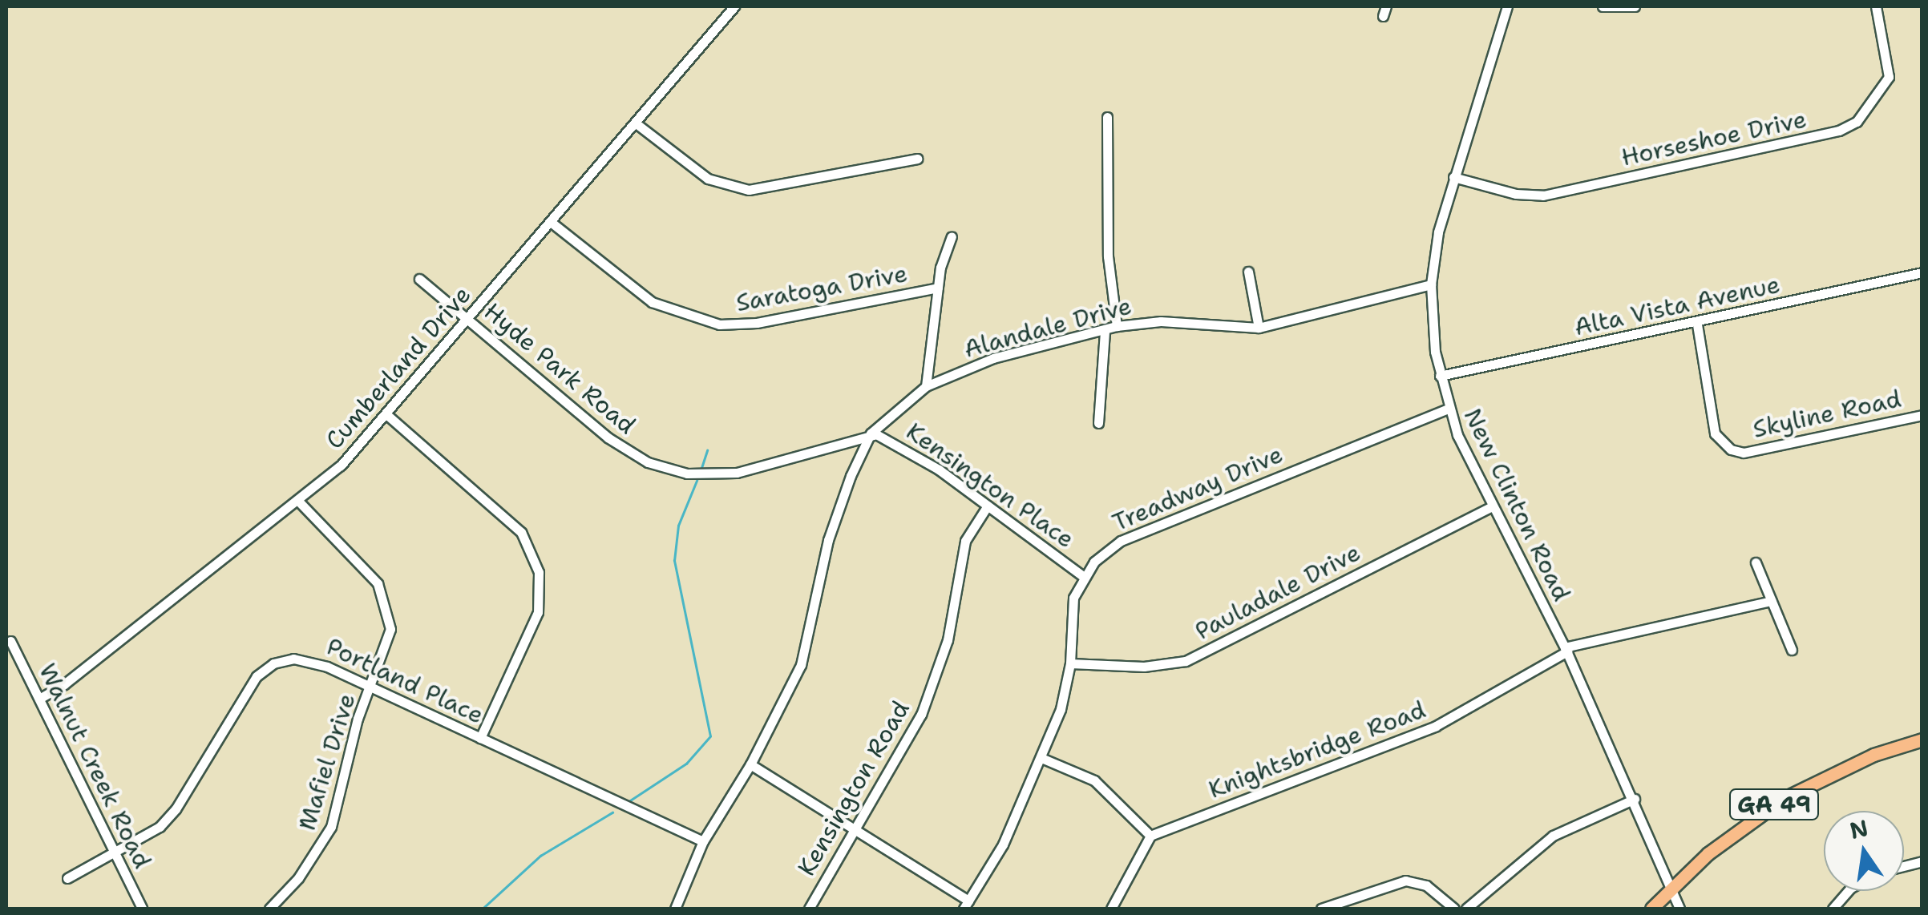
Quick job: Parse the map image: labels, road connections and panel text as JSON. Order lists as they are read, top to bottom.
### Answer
{
  "streets": {
    "main road": ["GA 49"],
    "street": [
      "Horseshoe Drive",
      "Saratoga Drive",
      "Alta Vista Avenue",
      "Alandale Drive",
      "Cumberland Drive",
      "Hyde Park Road",
      "Skyline Road",
      "Kensington Place",
      "Treadway Drive",
      "New Clinton Road",
      "Pauladale Drive",
      "Portland Place",
      "Knightsbridge Road",
      "Mafiel Drive",
      "Walnut Creek Road",
      "Kensington Road"
    ]
  },
  "crossings": [
    ["Horseshoe Drive", "New Clinton Road"],
    ["Saratoga Drive", "Cumberland Drive"],
    ["Alta Vista Avenue", "Skyline Road"],
    ["Alta Vista Avenue", "New Clinton Road"],
    ["Alandale Drive", "Hyde Park Road"],
    ["Alandale Drive", "Kensington Place"],
    ["Alandale Drive", "New Clinton Road"],
    ["Alandale Drive", "Portland Place"],
    ["Cumberland Drive", "Hyde Park Road"],
    ["Cumberland Drive", "Mafiel Drive"],
    ["Cumberland Drive", "Walnut Creek Road"],
    ["Hyde Park Road", "Kensington Place"],
    ["Kensington Place", "Treadway Drive"],
    ["Kensington Place", "Kensington Road"],
    ["Treadway Drive", "New Clinton Road"],
    ["Treadway Drive", "Pauladale Drive"],
    ["New Clinton Road", "Pauladale Drive"],
    ["New Clinton Road", "Knightsbridge Road"],
    ["New Clinton Road", "GA 49"],
    ["Portland Place", "Mafiel Drive"],
    ["Portland Place", "Walnut Creek Road"]
  ],
  "north": "top"
}
